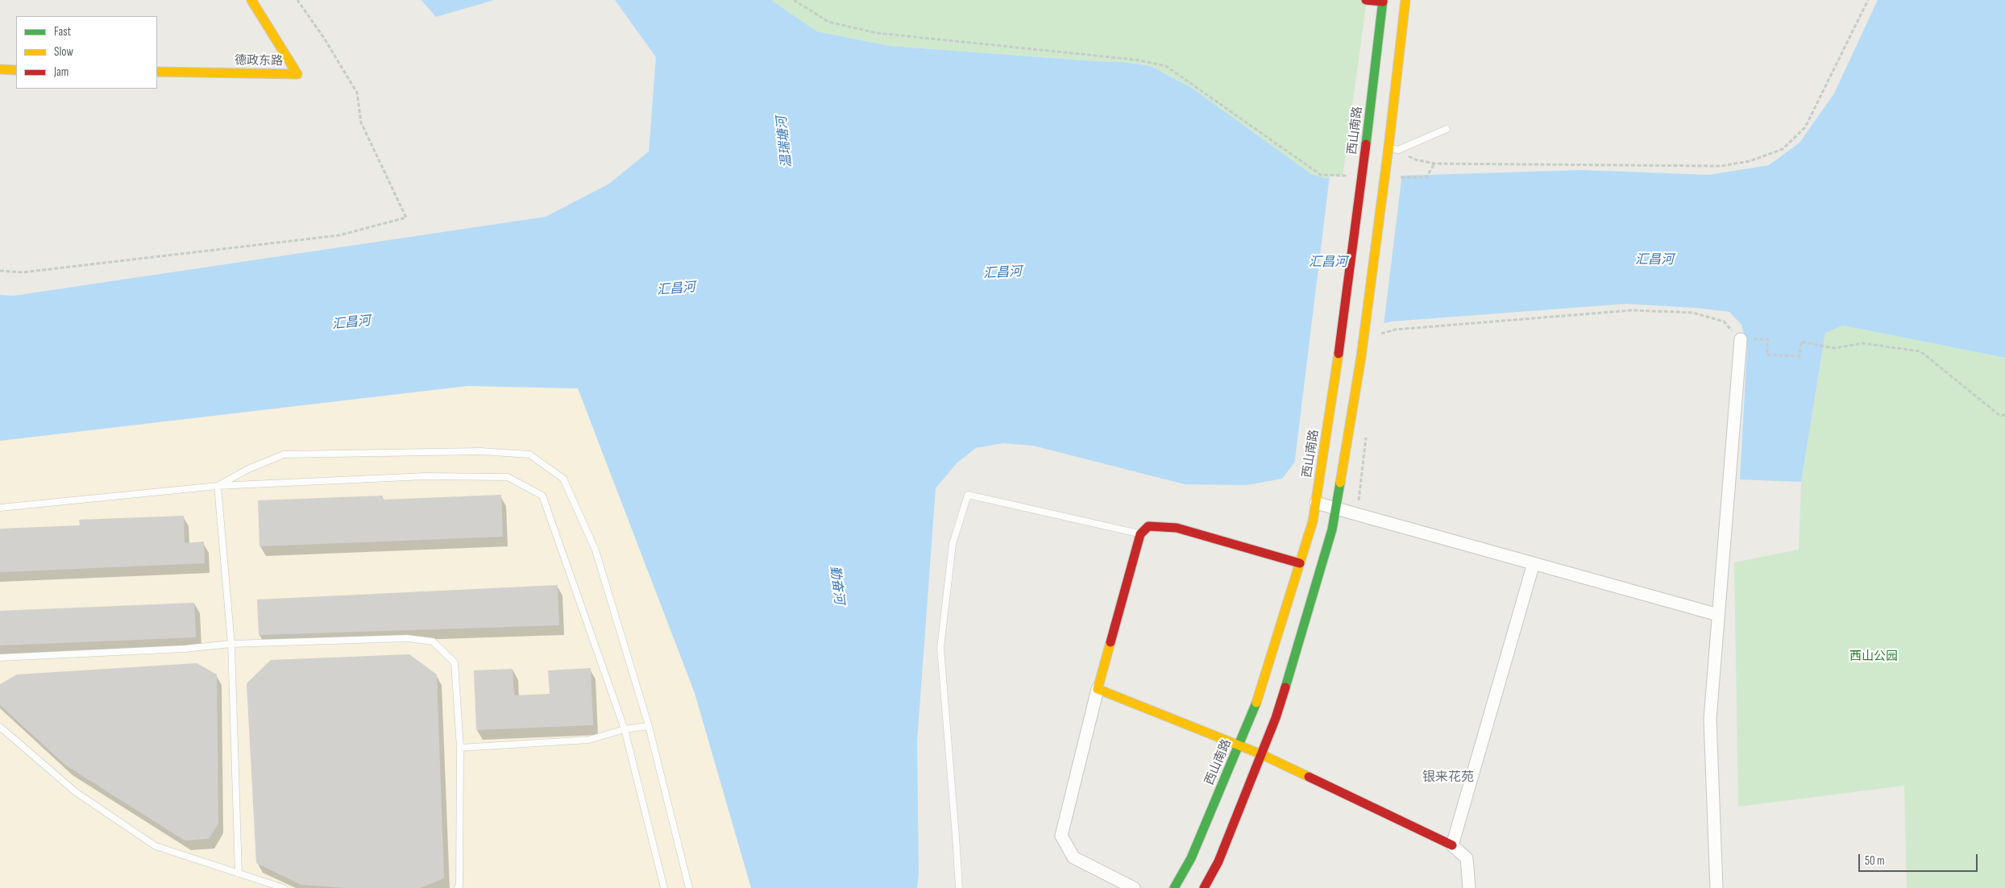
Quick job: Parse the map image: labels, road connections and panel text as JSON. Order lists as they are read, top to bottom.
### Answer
{
  "streets": {
    "main road": ["德政东路", "西山南路"]
  },
  "districts": ["银来花苑"],
  "water": ["温瑞塘河", "汇昌河", "勤奋河"],
  "parks": ["西山公园"],
  "legend": ["Fast", "Slow", "Jam"],
  "scale_bar": "50 m"
}
